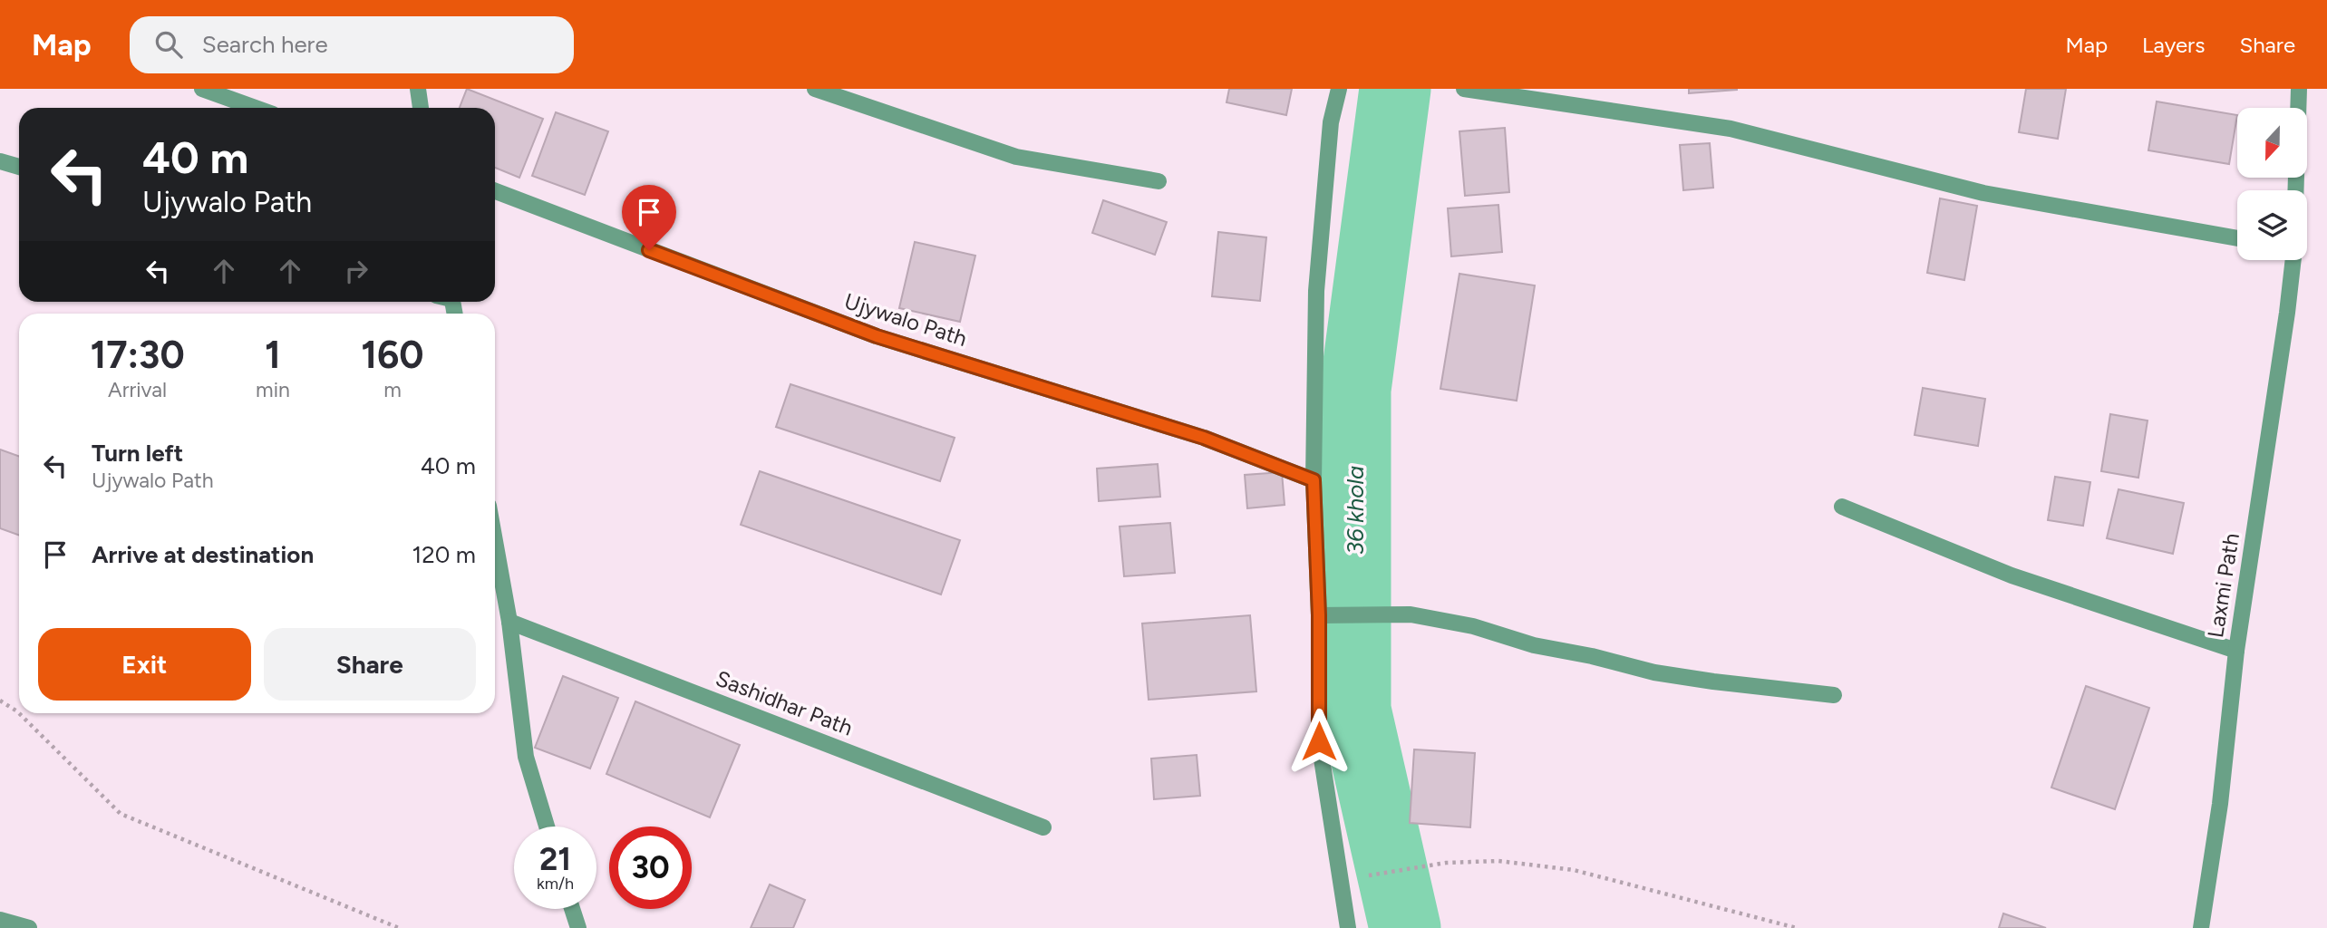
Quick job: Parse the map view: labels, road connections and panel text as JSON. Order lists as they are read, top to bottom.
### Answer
{
  "streets": {
    "street": ["Ujywalo Path", "Laxmi Path", "Sashidhar Path"]
  },
  "water": ["36 khola"],
  "north": "bottom",
  "page": {
    "header": "Map",
    "search": "Search here",
    "nav": ["Map", "Layers", "Share"],
    "turn": ["40 m", "Ujywalo Path"],
    "eta": [
      "17:30",
      "Arrival",
      "1",
      "min",
      "160",
      "m"
    ],
    "list": [
      {
        "name": "Turn left",
        "note": "Ujywalo Path",
        "value": "40 m"
      },
      {
        "name": "Arrive at destination",
        "value": "120 m"
      }
    ],
    "buttons": ["Exit", "Share"],
    "speed": "21 km/h",
    "limit": "30"
  }
}
